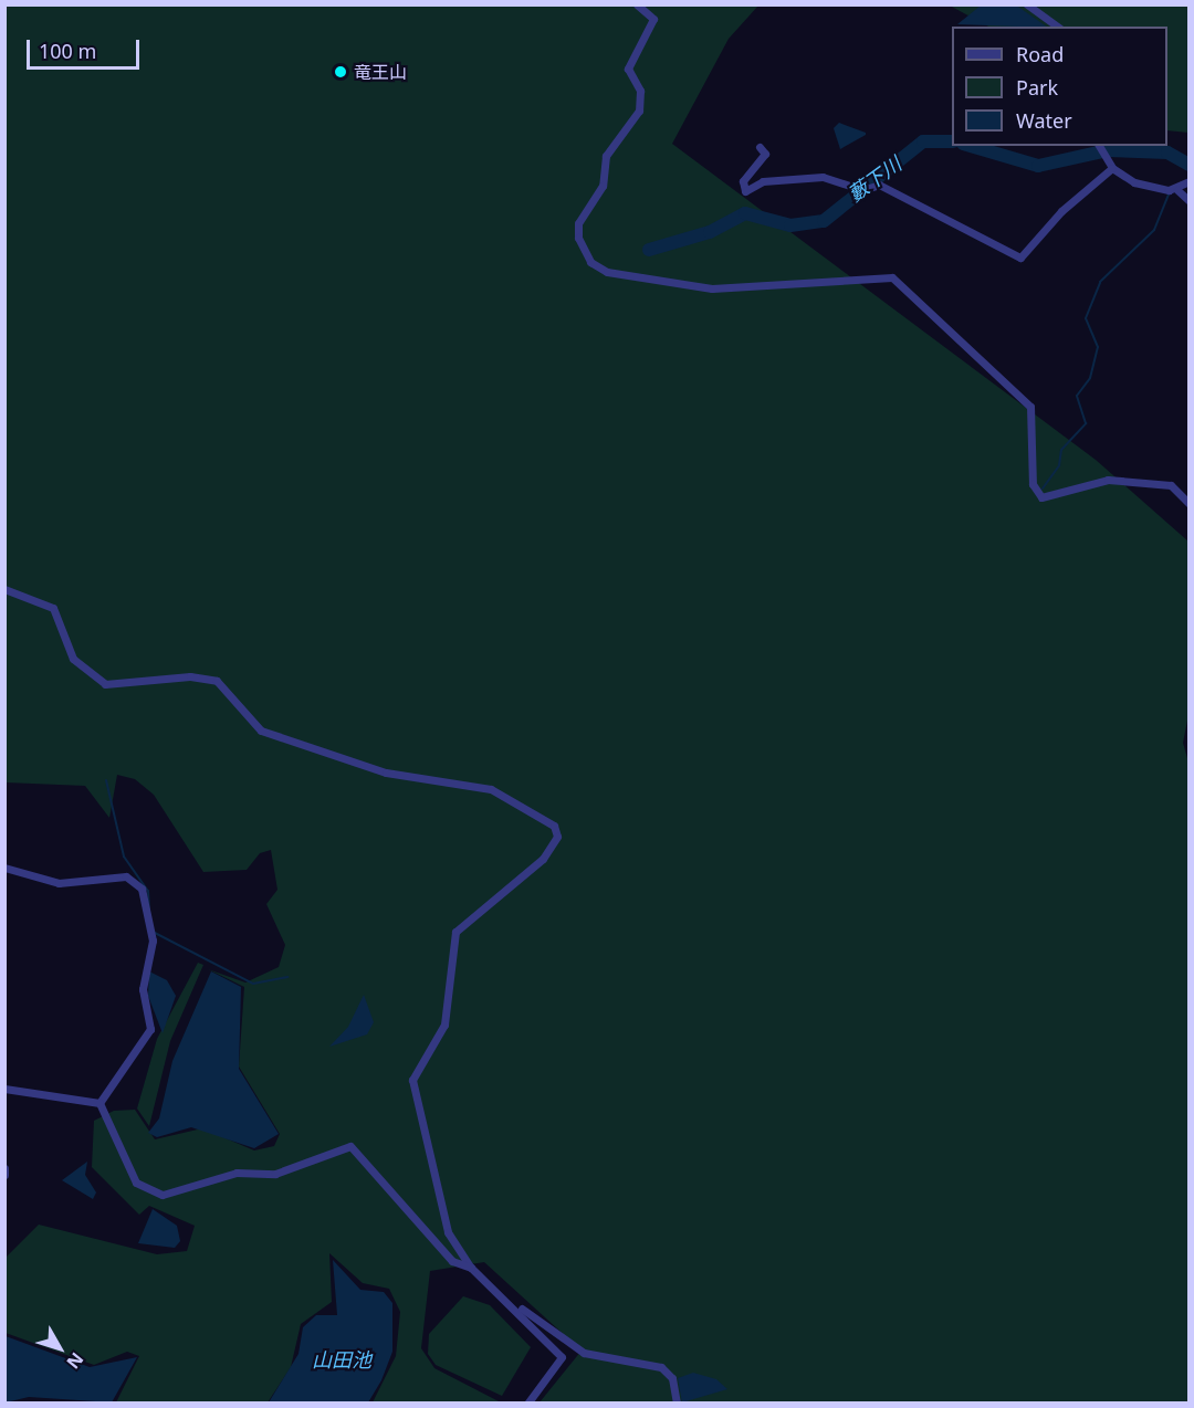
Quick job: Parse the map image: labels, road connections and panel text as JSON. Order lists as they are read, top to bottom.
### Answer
{
  "water": ["藪下川", "山田池"],
  "places": ["竜王山"],
  "legend": ["Road", "Park", "Water"],
  "scale_bar": "100 m",
  "north": "bottom right"
}
